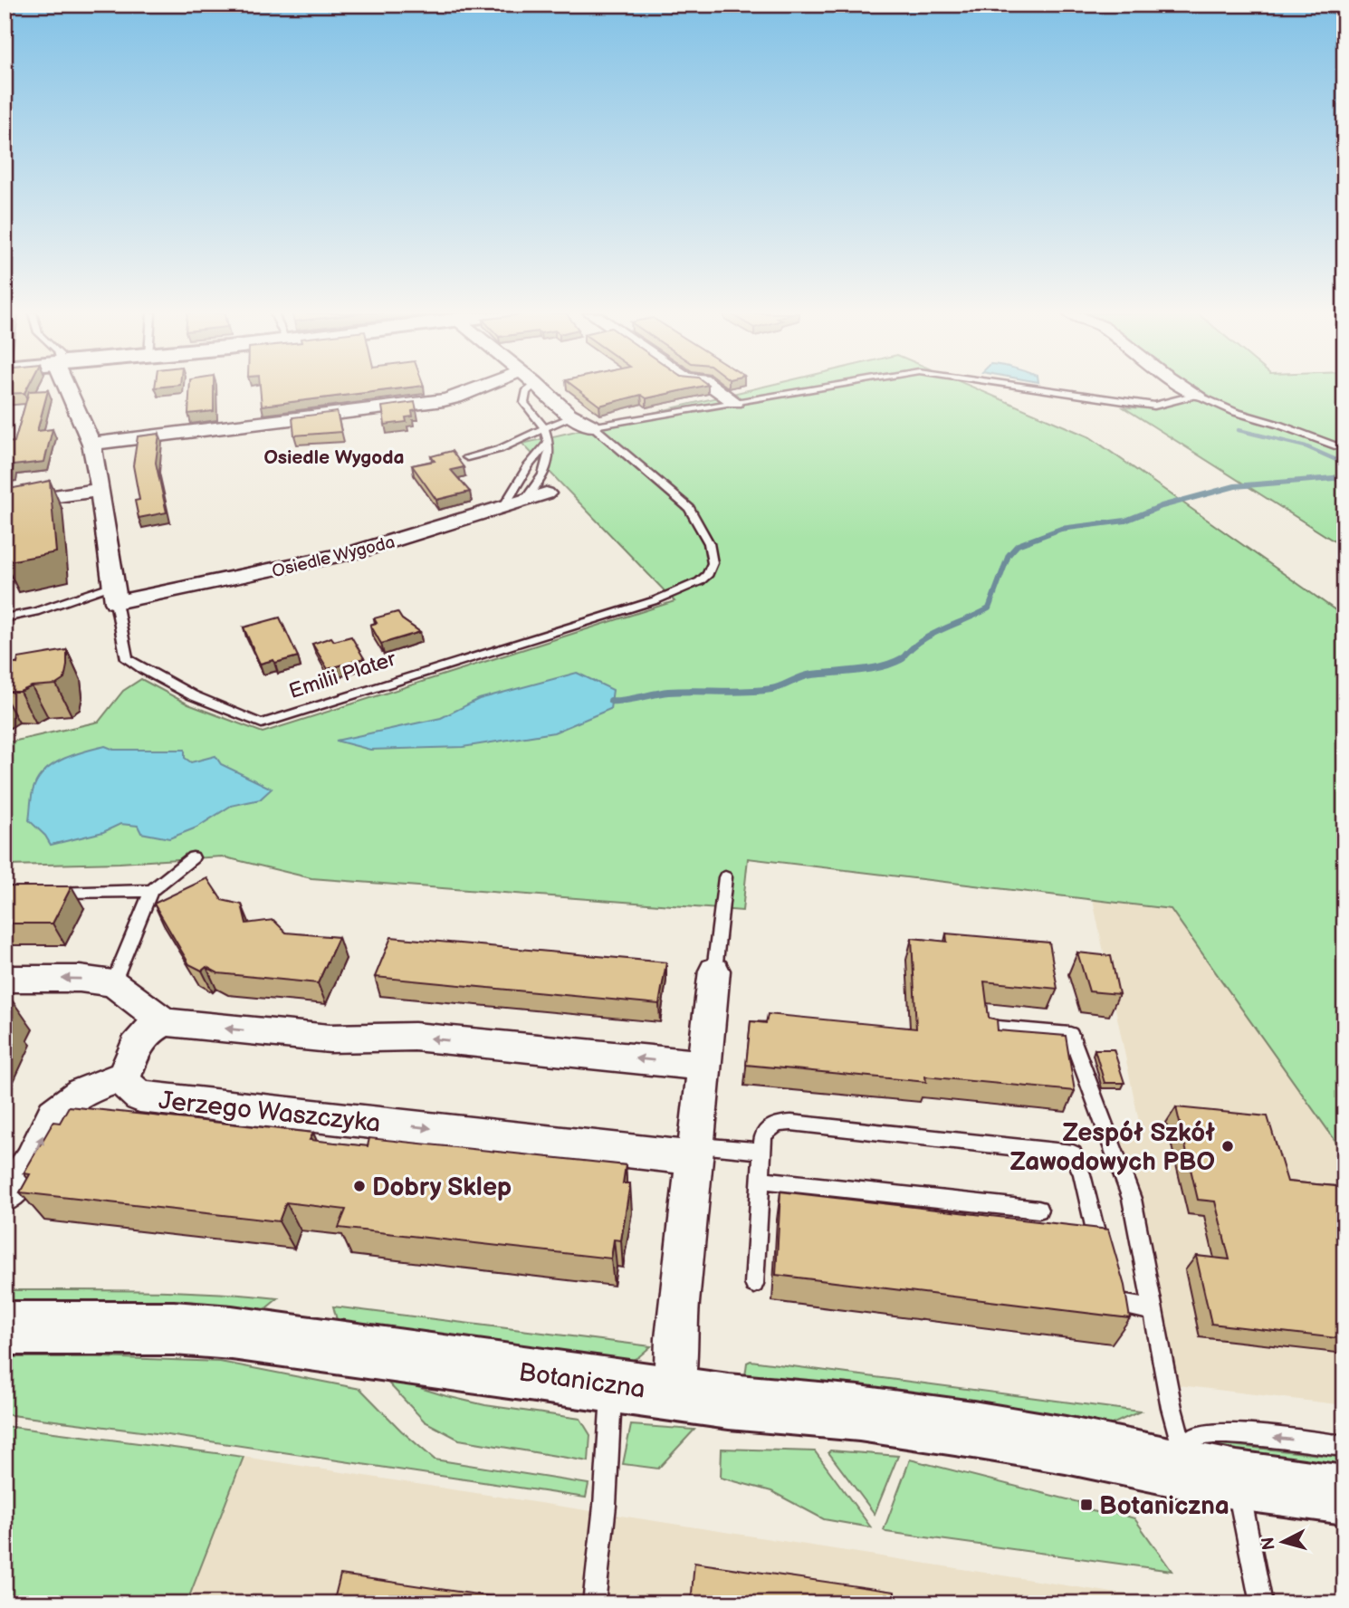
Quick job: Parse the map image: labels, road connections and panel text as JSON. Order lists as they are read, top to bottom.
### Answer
{
  "streets": {
    "main road": ["Botaniczna"],
    "street": ["Osiedle Wygoda", "Emilii Plater", "Jerzego Waszczyka"]
  },
  "crossings": [
    ["Osiedle Wygoda", "Emilii Plater"]
  ],
  "districts": ["Osiedle Wygoda"],
  "places": {
    "other": ["Zespół Szkół Zawodowych PBO", "Dobry Sklep"],
    "transit": ["Botaniczna"]
  },
  "north": "left"
}
